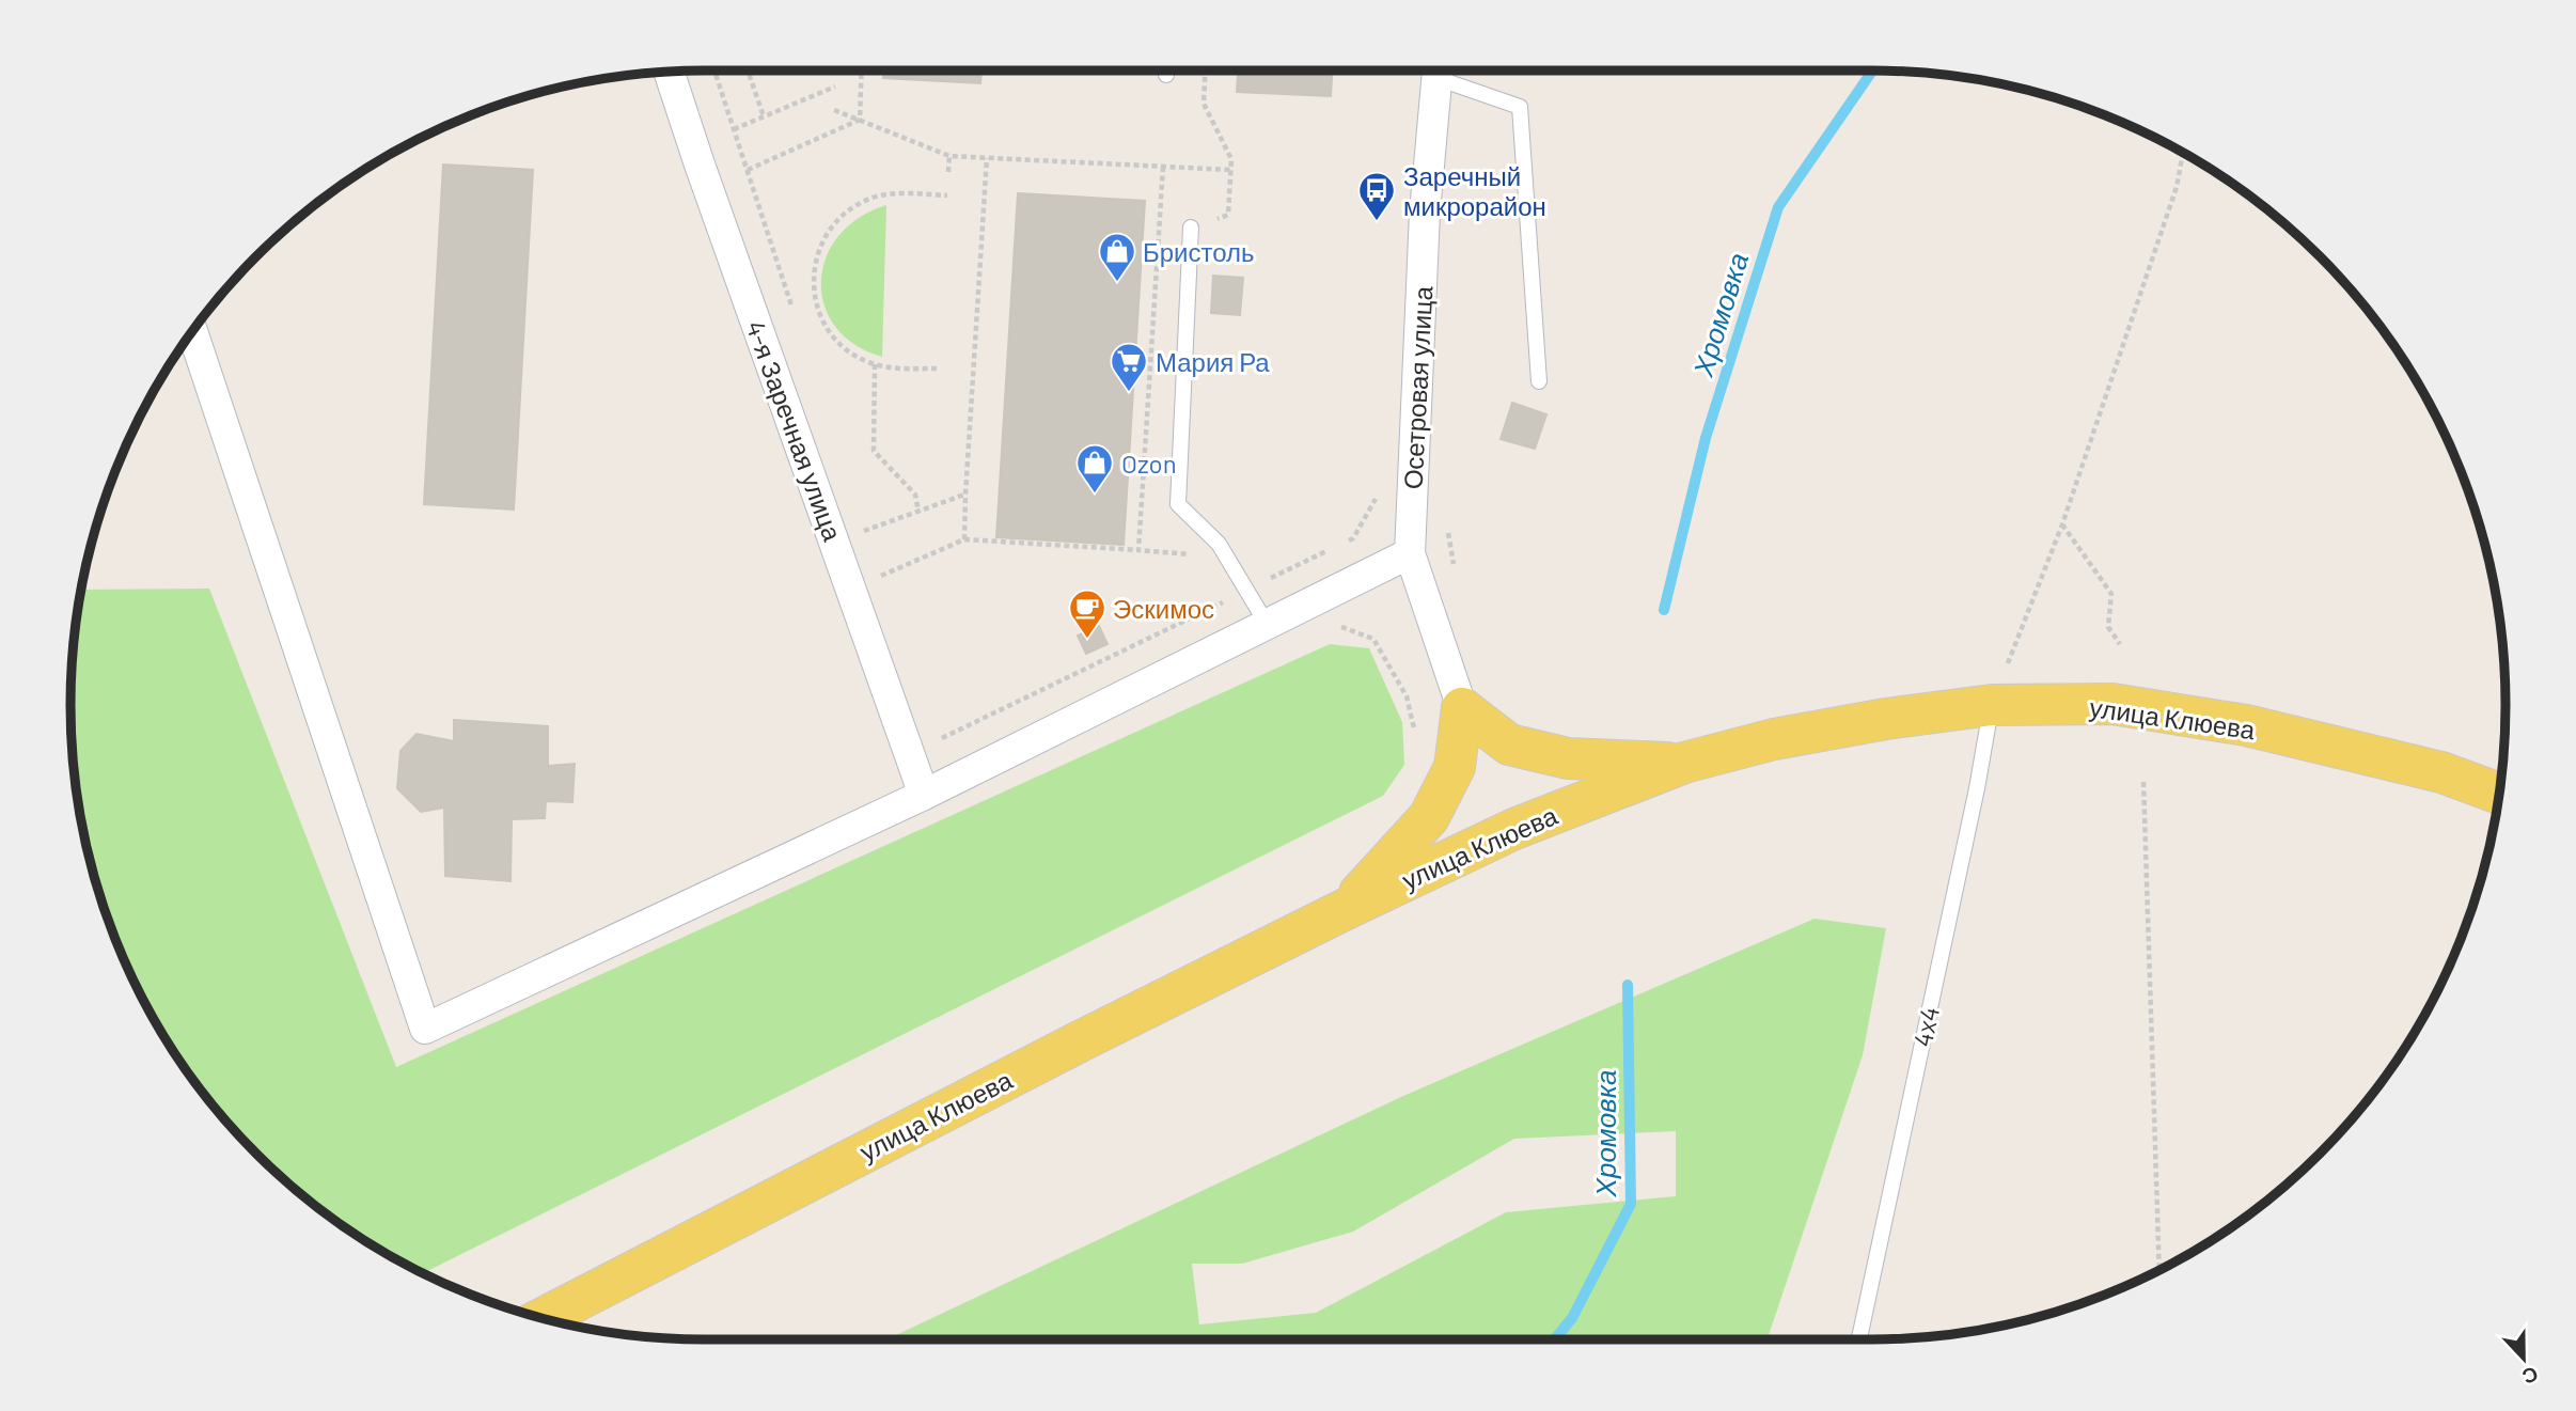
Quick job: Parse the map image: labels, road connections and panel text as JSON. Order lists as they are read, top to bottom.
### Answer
{
  "streets": {
    "main road": ["улица Клюева"],
    "street": ["Осетровая улица", "4-я Заречная улица"],
    "lane": ["4x4"]
  },
  "crossings": [
    ["улица Клюева", "4x4"]
  ],
  "water": ["Хромовка"],
  "places": {
    "bus stop": ["Заречный микрорайон"],
    "shop": ["Бристоль", "Ozon"],
    "supermarket": ["Мария Ра"],
    "cafe": ["Эскимос"]
  },
  "north": "bottom"
}
